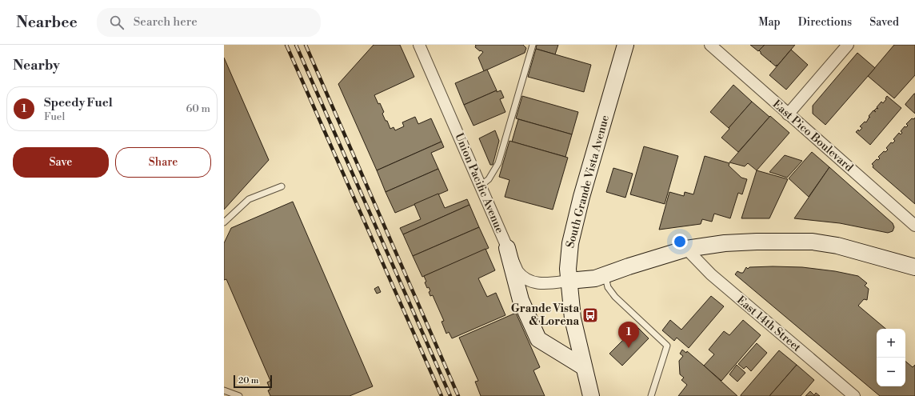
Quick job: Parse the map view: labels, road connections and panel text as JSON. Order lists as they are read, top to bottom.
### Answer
{
  "streets": {
    "main road": ["South Grande Vista Avenue"],
    "street": ["East Pico Boulevard", "Union Pacific Avenue", "East 14th Street"]
  },
  "crossings": [
    ["South Grande Vista Avenue", "Union Pacific Avenue"]
  ],
  "places": {
    "bus stop": ["Grande Vista & Lorena"]
  },
  "scale_bar": "20 m",
  "page": {
    "header": "Nearbee",
    "search": "Search here",
    "nav": ["Map", "Directions", "Saved"],
    "heading": "Nearby",
    "list": [
      {
        "mark": "1",
        "name": "Speedy Fuel",
        "note": "Fuel",
        "value": "60 m"
      }
    ],
    "buttons": ["Save", "Share"],
    "pins": "1",
    "map_buttons": ["+", "−"],
    "scale": "20 m"
  }
}
